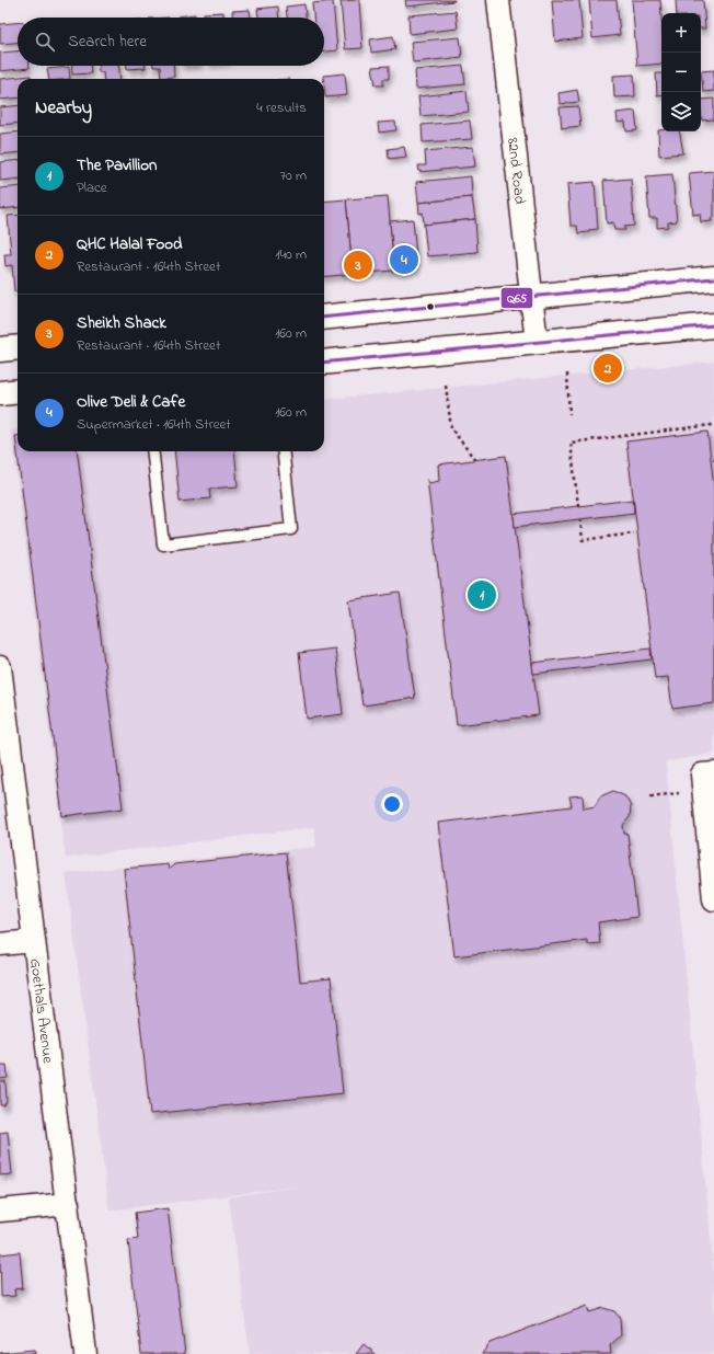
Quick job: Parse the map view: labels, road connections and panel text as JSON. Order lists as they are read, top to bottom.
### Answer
{
  "streets": {
    "street": ["82nd Road", "Goethals Avenue"]
  },
  "lines": ["transit line Q65"],
  "page": {
    "map_buttons": ["+", "−"],
    "search": "Search here",
    "heading": ["Nearby", "4 results"],
    "list": [
      {
        "mark": "1",
        "name": "The Pavillion",
        "note": "Place",
        "value": "70 m"
      },
      {
        "mark": "2",
        "name": "QHC Halal Food",
        "note": "Restaurant · 164th Street",
        "value": "140 m"
      },
      {
        "mark": "3",
        "name": "Sheikh Shack",
        "note": "Restaurant · 164th Street",
        "value": "160 m"
      },
      {
        "mark": "4",
        "name": "Olive Deli & Cafe",
        "note": "Supermarket · 164th Street",
        "value": "160 m"
      }
    ],
    "pins": [
      "4",
      "3",
      "2",
      "1"
    ]
  }
}
